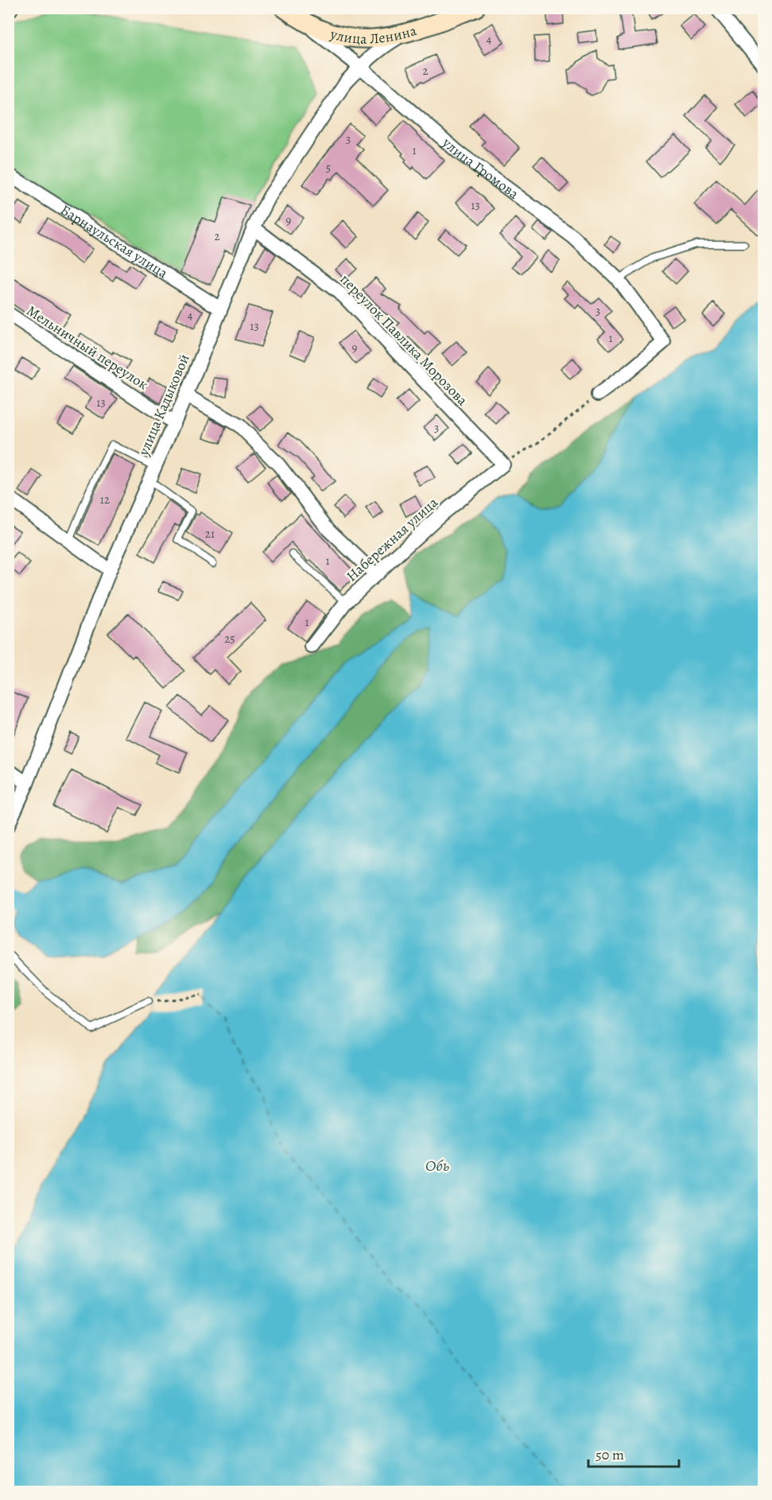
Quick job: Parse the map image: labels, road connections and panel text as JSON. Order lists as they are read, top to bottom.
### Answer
{
  "streets": {
    "street": [
      "улица Ленина",
      "улица Громова",
      "Барнаульская улица",
      "переулок Павлика Морозова",
      "Мельничный переулок",
      "улица Кадыковой",
      "Набережная улица"
    ]
  },
  "crossings": [
    ["улица Ленина", "улица Громова"],
    ["улица Ленина", "улица Кадыковой"],
    ["улица Громова", "улица Кадыковой"],
    ["Барнаульская улица", "улица Кадыковой"],
    ["переулок Павлика Морозова", "улица Кадыковой"],
    ["переулок Павлика Морозова", "Набережная улица"],
    ["Мельничный переулок", "улица Кадыковой"]
  ],
  "water": ["Обь"],
  "house_numbers": [
    "4",
    "2",
    "3",
    "1",
    "5",
    "13",
    "9",
    "2",
    "3",
    "4",
    "13",
    "1",
    "9",
    "13",
    "3",
    "12",
    "21",
    "1",
    "1",
    "25"
  ],
  "scale_bar": "50 m"
}
